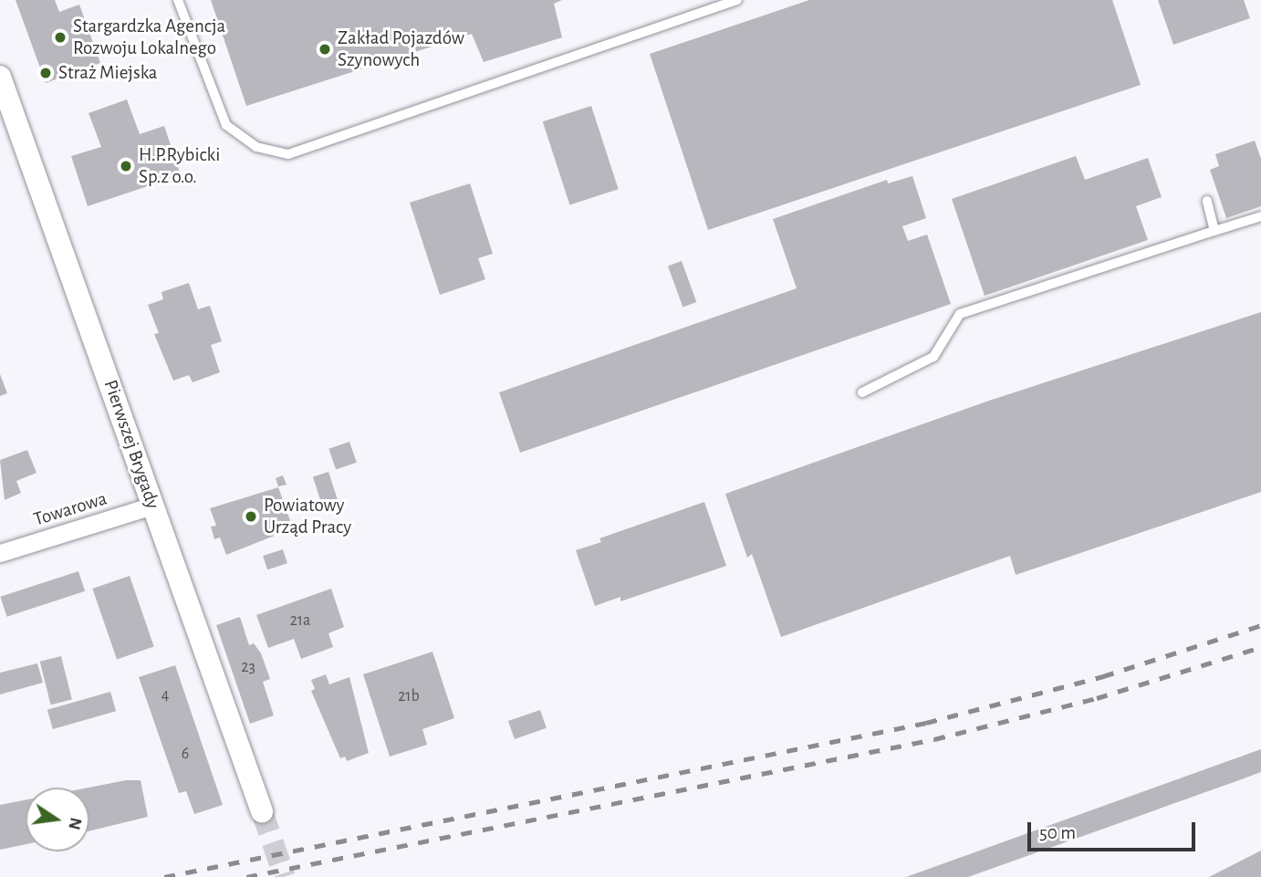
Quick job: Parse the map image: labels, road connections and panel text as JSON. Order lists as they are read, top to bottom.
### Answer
{
  "streets": {
    "street": ["Pierwszej Brygady", "Towarowa"]
  },
  "crossings": [
    ["Pierwszej Brygady", "Towarowa"]
  ],
  "places": [
    "Stargardzka Agencja Rozwoju Lokalnego",
    "Zakład Pojazdów Szynowych",
    "Straż Miejska",
    "H.P.Rybicki Sp.z o.o.",
    "Powiatowy Urząd Pracy"
  ],
  "house_numbers": [
    "21a",
    "23",
    "4",
    "21b",
    "6"
  ],
  "scale_bar": "50 m",
  "north": "right"
}
